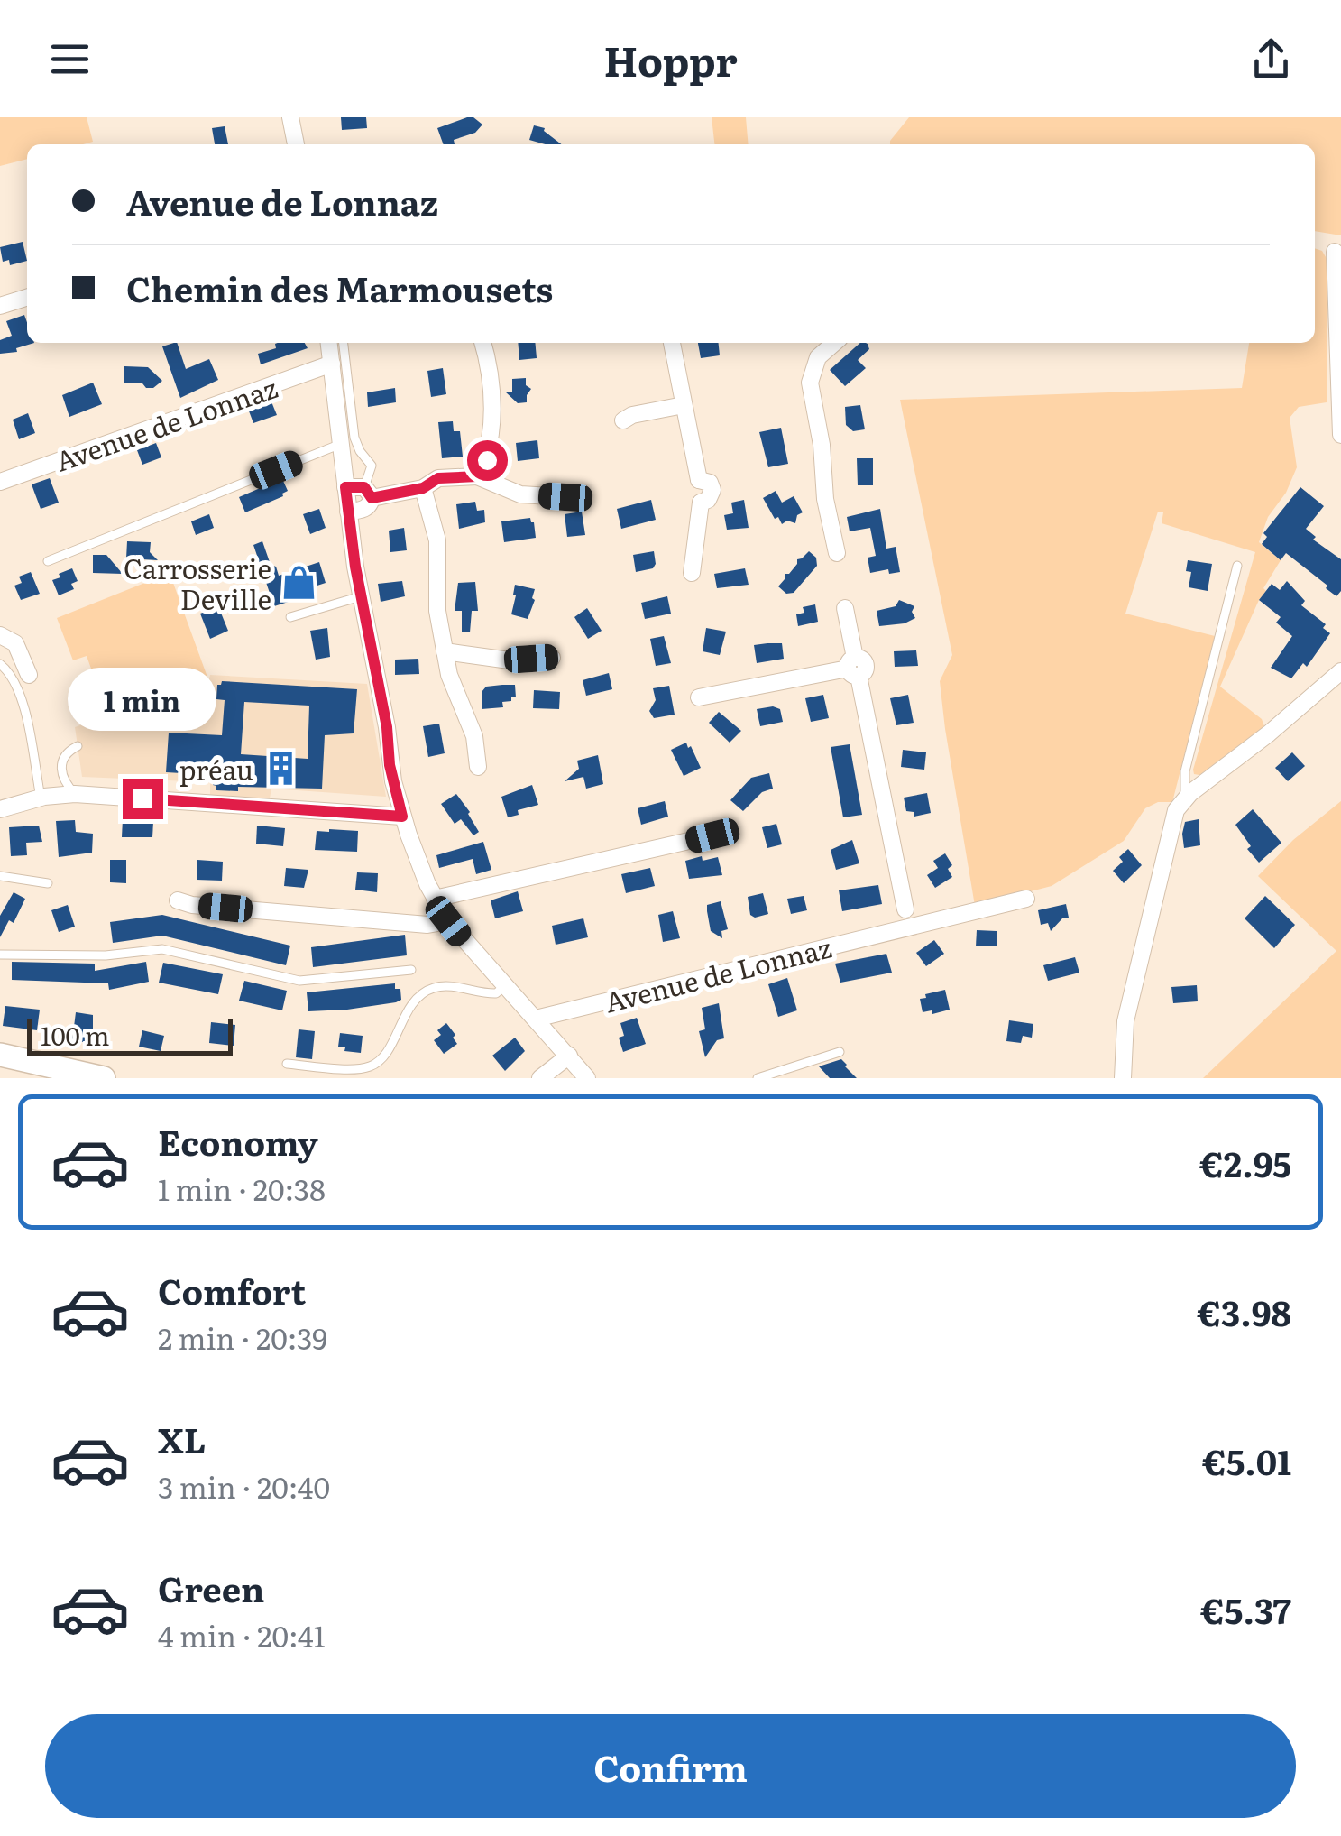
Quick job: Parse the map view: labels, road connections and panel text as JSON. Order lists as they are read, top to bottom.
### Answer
{
  "streets": {
    "street": ["Avenue de Lonnaz"]
  },
  "places": {
    "shop": ["Carrosserie Deville"],
    "building": ["préau"]
  },
  "scale_bar": "100 m",
  "page": {
    "header": "Hoppr",
    "banner": ["Avenue de Lonnaz", "Chemin des Marmousets"],
    "bubble": "1 min",
    "scale": "100 m",
    "list": [
      {
        "name": "Economy",
        "note": "1 min · 20:38",
        "value": "€2.95"
      },
      {
        "name": "Comfort",
        "note": "2 min · 20:39",
        "value": "€3.98"
      },
      {
        "name": "XL",
        "note": "3 min · 20:40",
        "value": "€5.01"
      },
      {
        "name": "Green",
        "note": "4 min · 20:41",
        "value": "€5.37"
      }
    ],
    "buttons": "Confirm"
  }
}
